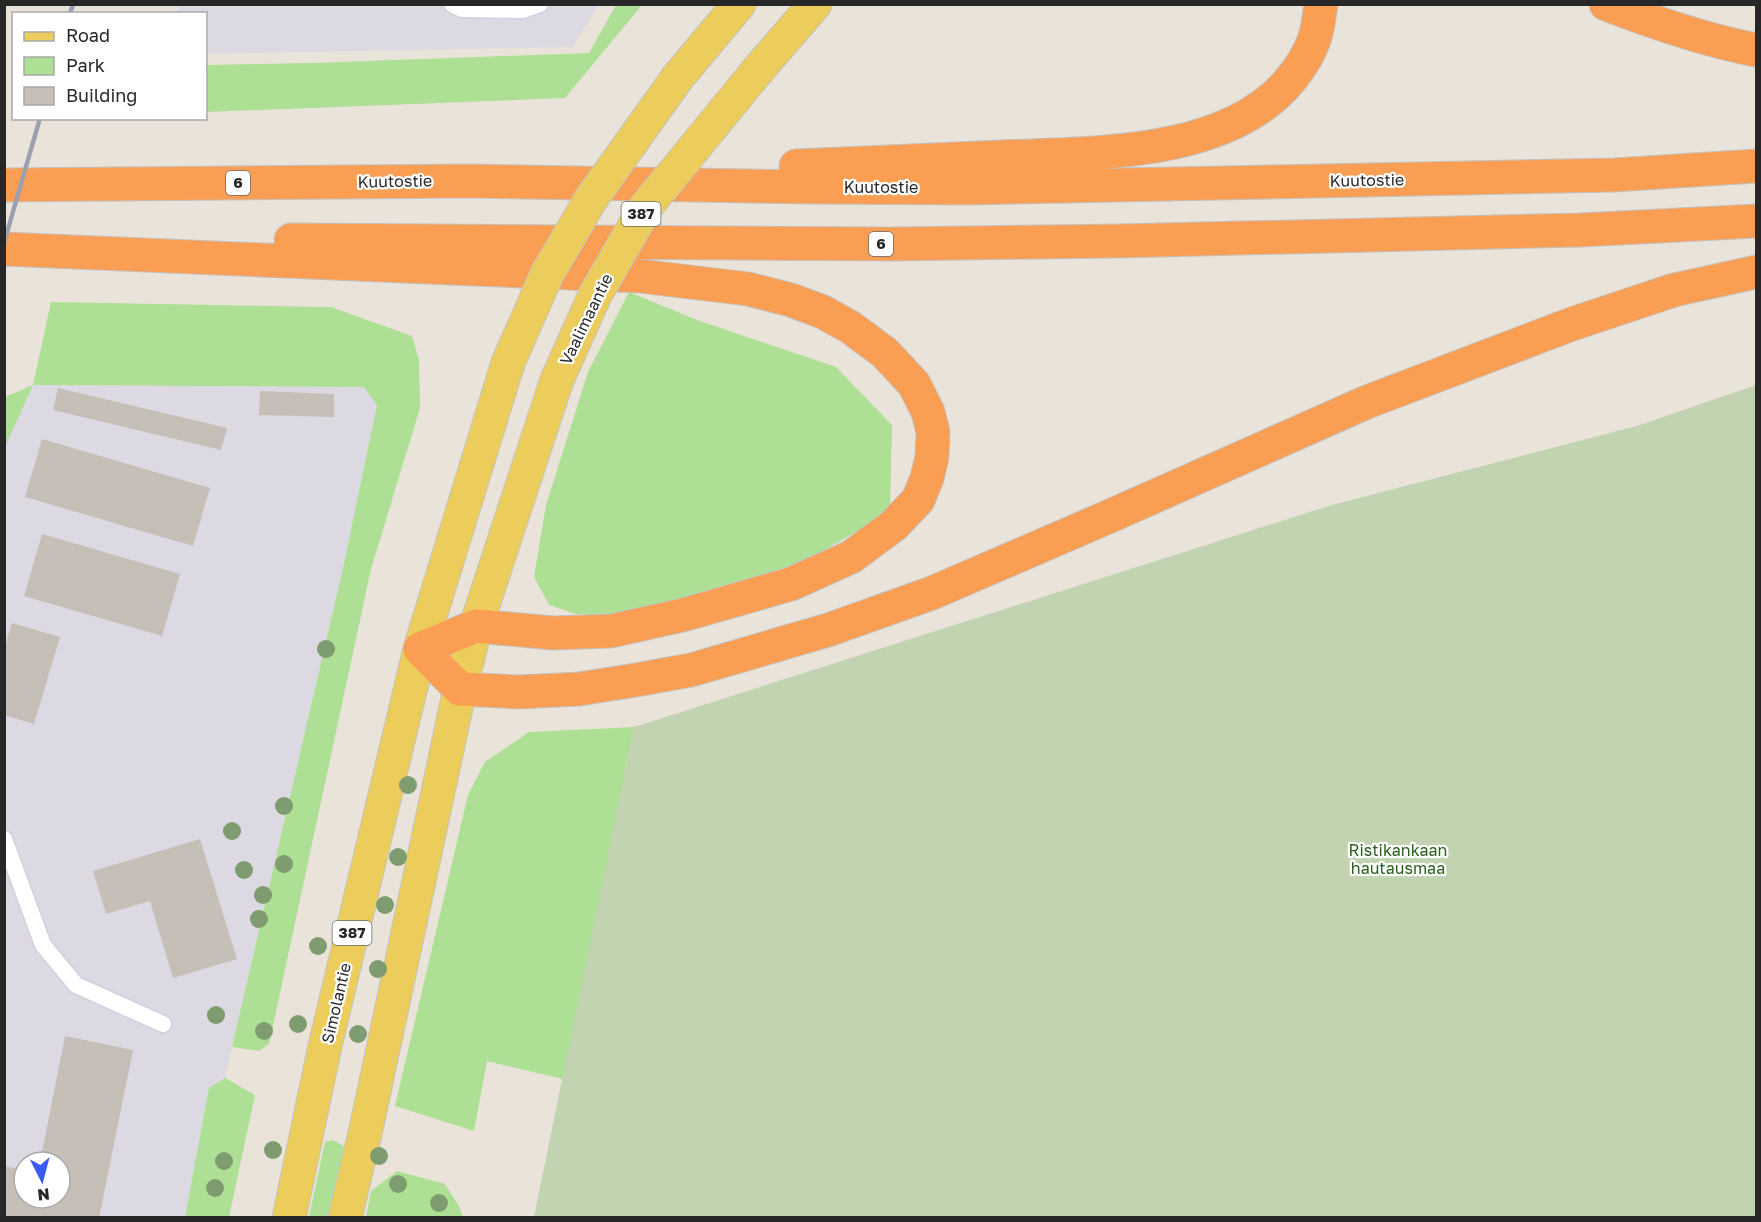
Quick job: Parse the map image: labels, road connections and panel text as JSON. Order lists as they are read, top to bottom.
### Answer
{
  "streets": {
    "highway": ["Kuutostie", "6"],
    "main road": ["387", "Vaalimaantie", "Simolantie"]
  },
  "crossings": [
    ["387", "Simolantie"]
  ],
  "parks": ["Ristikankaan hautausmaa"],
  "legend": ["Road", "Park", "Building"],
  "north": "bottom"
}
